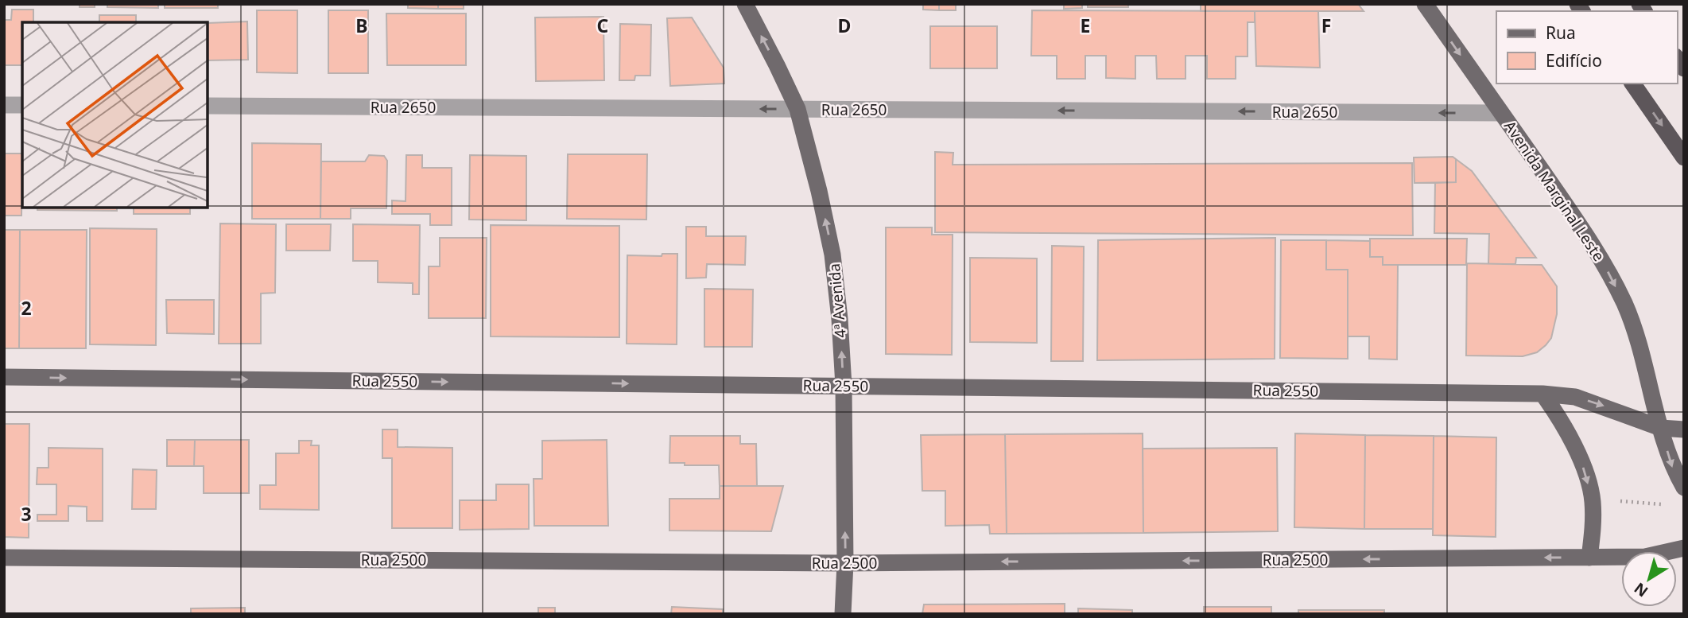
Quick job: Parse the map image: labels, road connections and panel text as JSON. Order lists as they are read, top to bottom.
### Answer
{
  "streets": {
    "main road": [
      "Avenida Marginal Leste",
      "4ª Avenida",
      "Rua 2550",
      "Rua 2500"
    ],
    "street": ["Rua 2650"]
  },
  "crossings": [
    ["Rua 2650", "Avenida Marginal Leste"],
    ["Rua 2650", "4ª Avenida"],
    ["Avenida Marginal Leste", "Rua 2550"],
    ["4ª Avenida", "Rua 2550"],
    ["4ª Avenida", "Rua 2500"]
  ],
  "one_way": [
    "Rua 2650",
    "Avenida Marginal Leste",
    "4ª Avenida",
    "Rua 2550",
    "Rua 2500"
  ],
  "legend": ["Rua", "Edifício"],
  "north": "bottom left",
  "grid": {
    "columns": [
      "B",
      "C",
      "D",
      "E",
      "F"
    ],
    "rows": ["2", "3"]
  }
}
